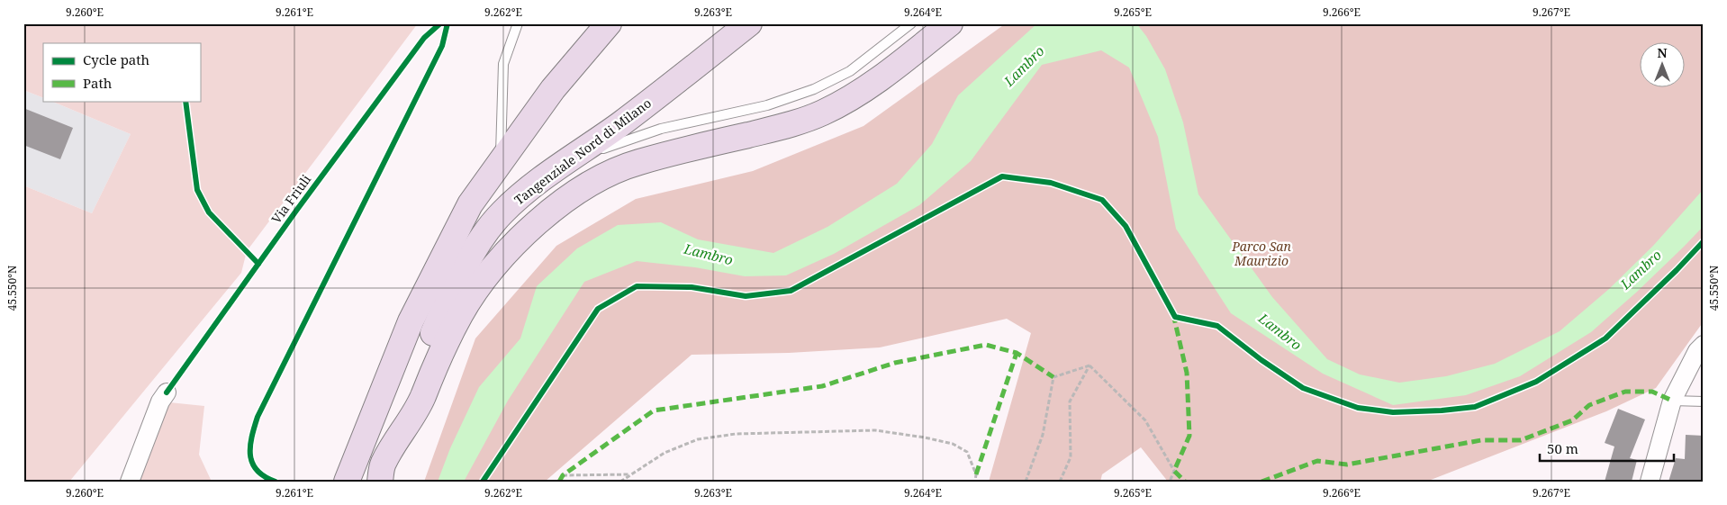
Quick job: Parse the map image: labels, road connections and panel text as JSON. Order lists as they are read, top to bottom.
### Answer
{
  "streets": {
    "highway": ["Tangenziale Nord di Milano"],
    "cycle path": ["Via Friuli"]
  },
  "water": ["Lambro"],
  "parks": ["Parco San Maurizio"],
  "legend": ["Cycle path", "Path"],
  "scale_bar": "50 m",
  "north": "top",
  "coordinates": [
    "9.260°E",
    "9.261°E",
    "9.262°E",
    "9.263°E",
    "9.264°E",
    "9.265°E",
    "9.266°E",
    "9.267°E",
    "45.550°N"
  ]
}
